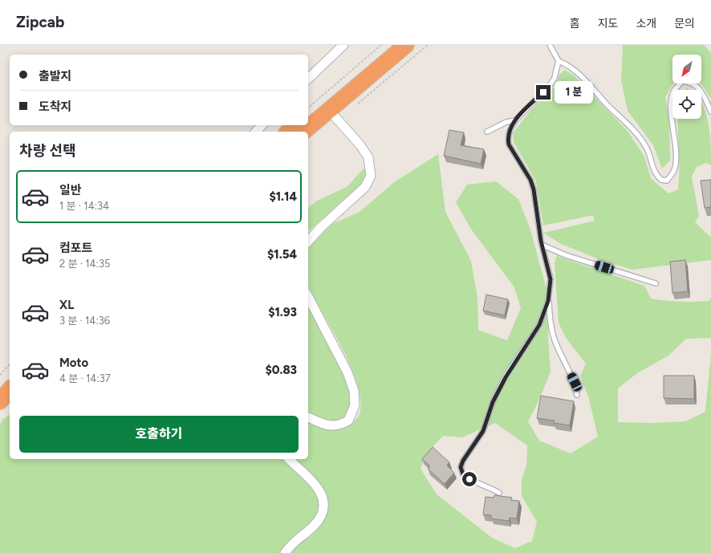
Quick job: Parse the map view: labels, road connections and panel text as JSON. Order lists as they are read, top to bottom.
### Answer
{
  "north": "bottom left",
  "page": {
    "header": "Zipcab",
    "nav": [
      "홈",
      "지도",
      "소개",
      "문의"
    ],
    "banner": ["출발지", "도착지"],
    "bubble": "1 분",
    "heading": "차량 선택",
    "list": [
      {
        "name": "일반",
        "note": "1 분 · 14:34",
        "value": "$1.14"
      },
      {
        "name": "컴포트",
        "note": "2 분 · 14:35",
        "value": "$1.54"
      },
      {
        "name": "XL",
        "note": "3 분 · 14:36",
        "value": "$1.93"
      },
      {
        "name": "Moto",
        "note": "4 분 · 14:37",
        "value": "$0.83"
      }
    ],
    "buttons": "호출하기"
  }
}
